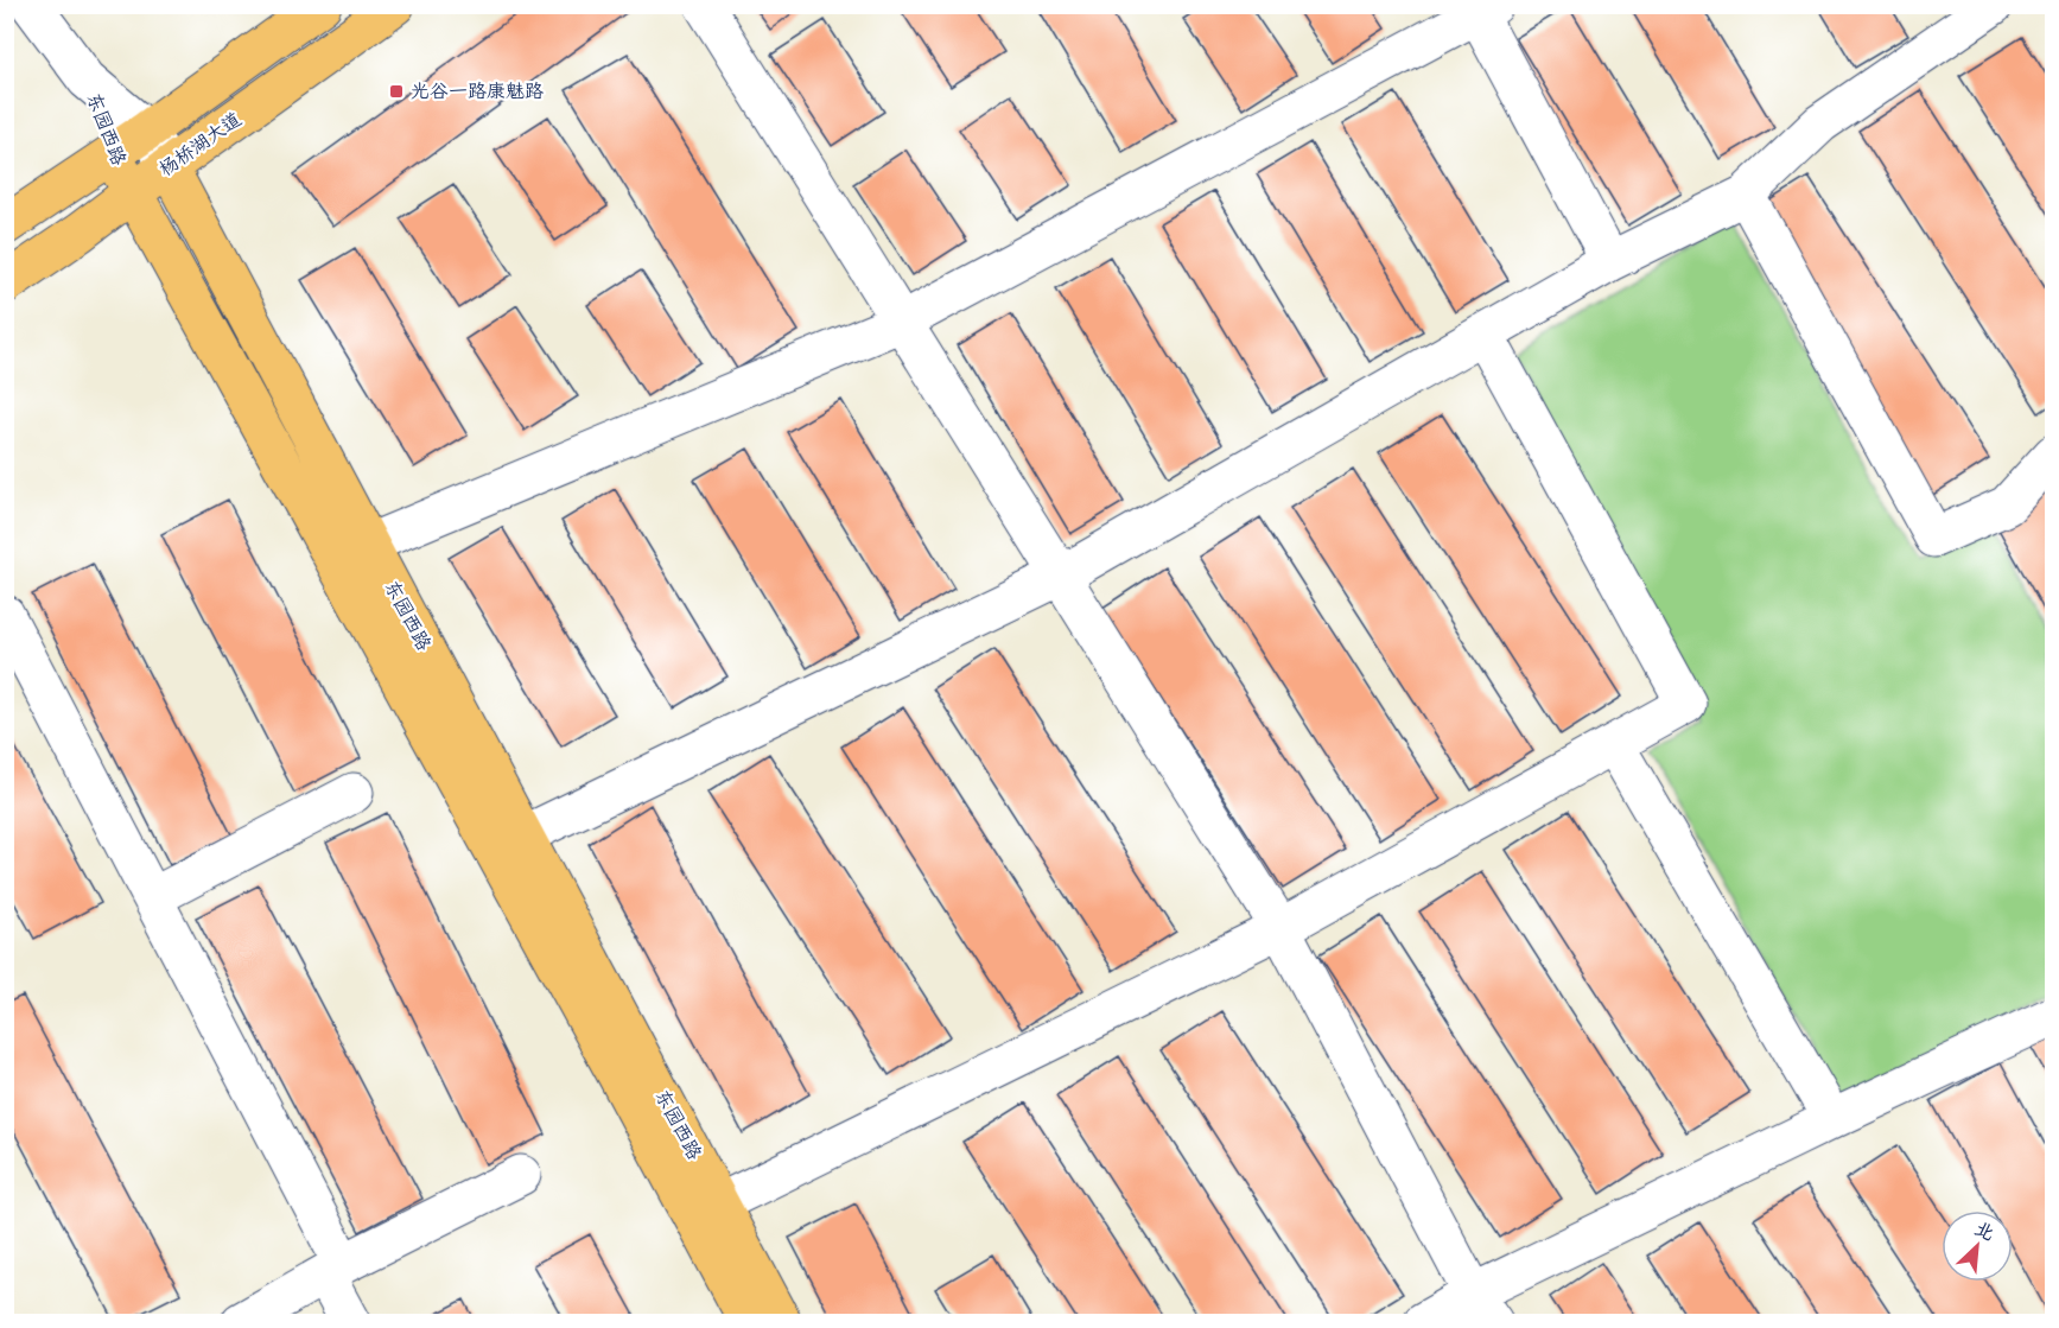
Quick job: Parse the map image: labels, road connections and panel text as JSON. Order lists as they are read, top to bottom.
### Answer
{
  "streets": {
    "main road": ["东园西路", "杨桥湖大道"]
  },
  "crossings": [
    ["东园西路", "杨桥湖大道"]
  ],
  "places": {
    "transit": ["光谷一路康魅路"]
  },
  "north": "top right"
}
